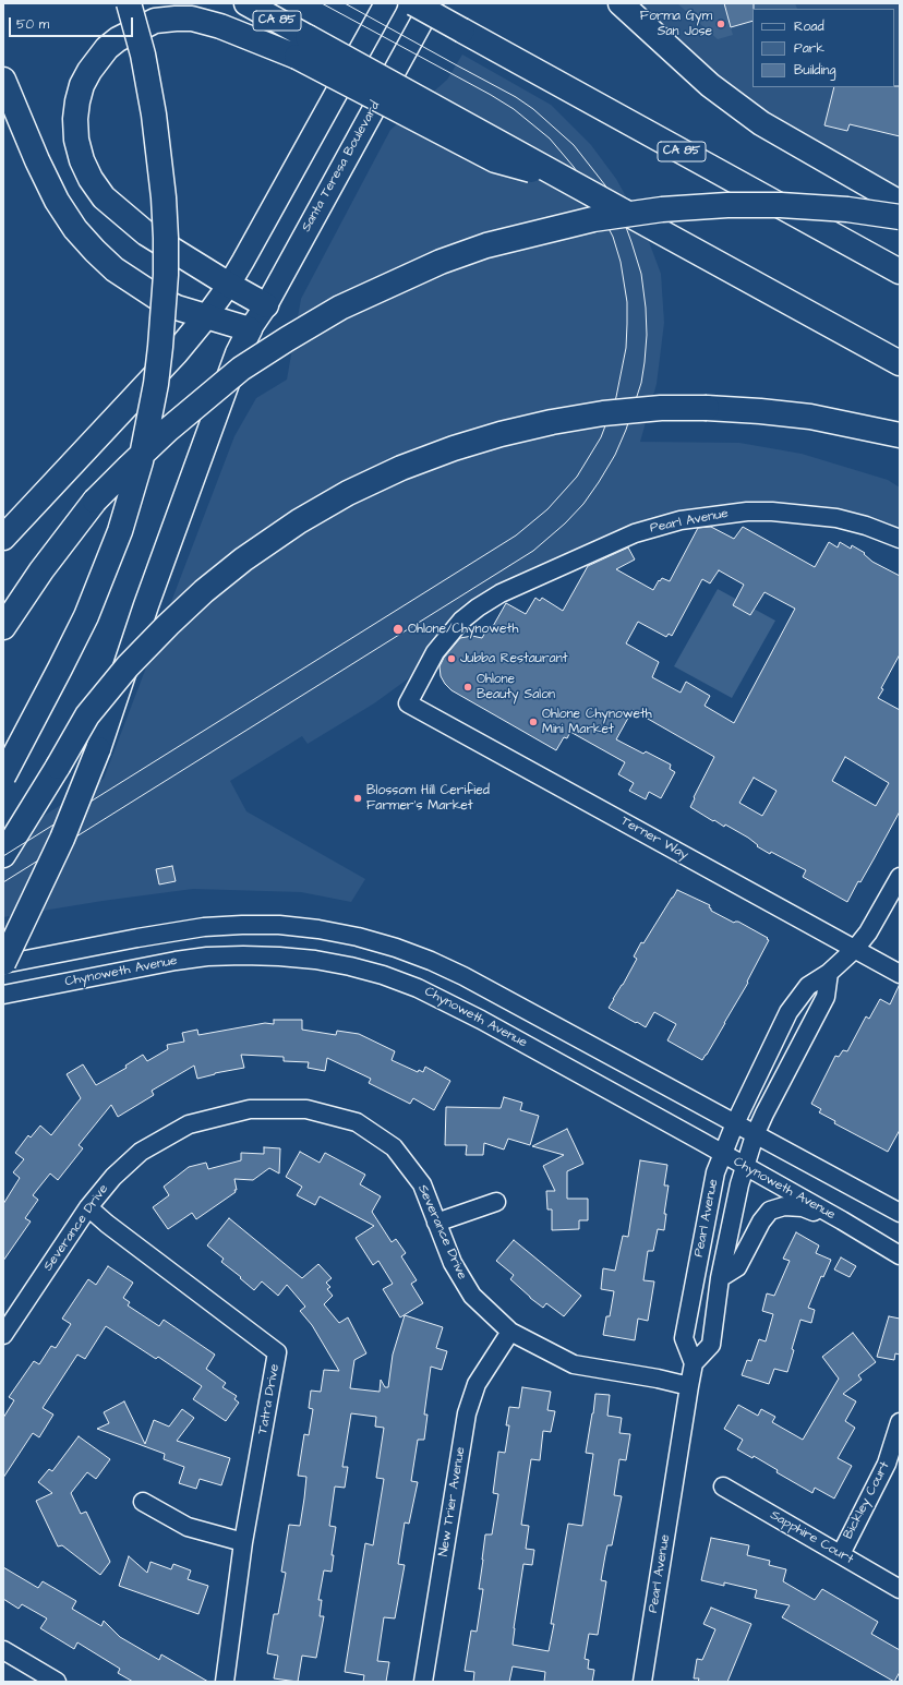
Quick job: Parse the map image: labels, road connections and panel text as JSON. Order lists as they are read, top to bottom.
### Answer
{
  "streets": {
    "highway": ["CA 85"],
    "main road": ["Santa Teresa Boulevard"],
    "street": [
      "Pearl Avenue",
      "Terner Way",
      "Chynoweth Avenue",
      "Severance Drive",
      "Tatra Drive",
      "Bickley Court",
      "New Trier Avenue",
      "Sapphire Court"
    ]
  },
  "crossings": [
    ["Pearl Avenue", "Terner Way"],
    ["Pearl Avenue", "Chynoweth Avenue"],
    ["Pearl Avenue", "Severance Drive"],
    ["Severance Drive", "Tatra Drive"],
    ["Severance Drive", "New Trier Avenue"],
    ["Bickley Court", "Sapphire Court"]
  ],
  "places": [
    "Forma Gym San Jose",
    "Ohlone/Chynoweth",
    "Jubba Restaurant",
    "Ohlone Beauty Salon",
    "Ohlone Chynoweth Mini Market",
    "Blossom Hill Cerified Farmer's Market"
  ],
  "legend": ["Road", "Park", "Building"],
  "scale_bar": "50 m"
}
